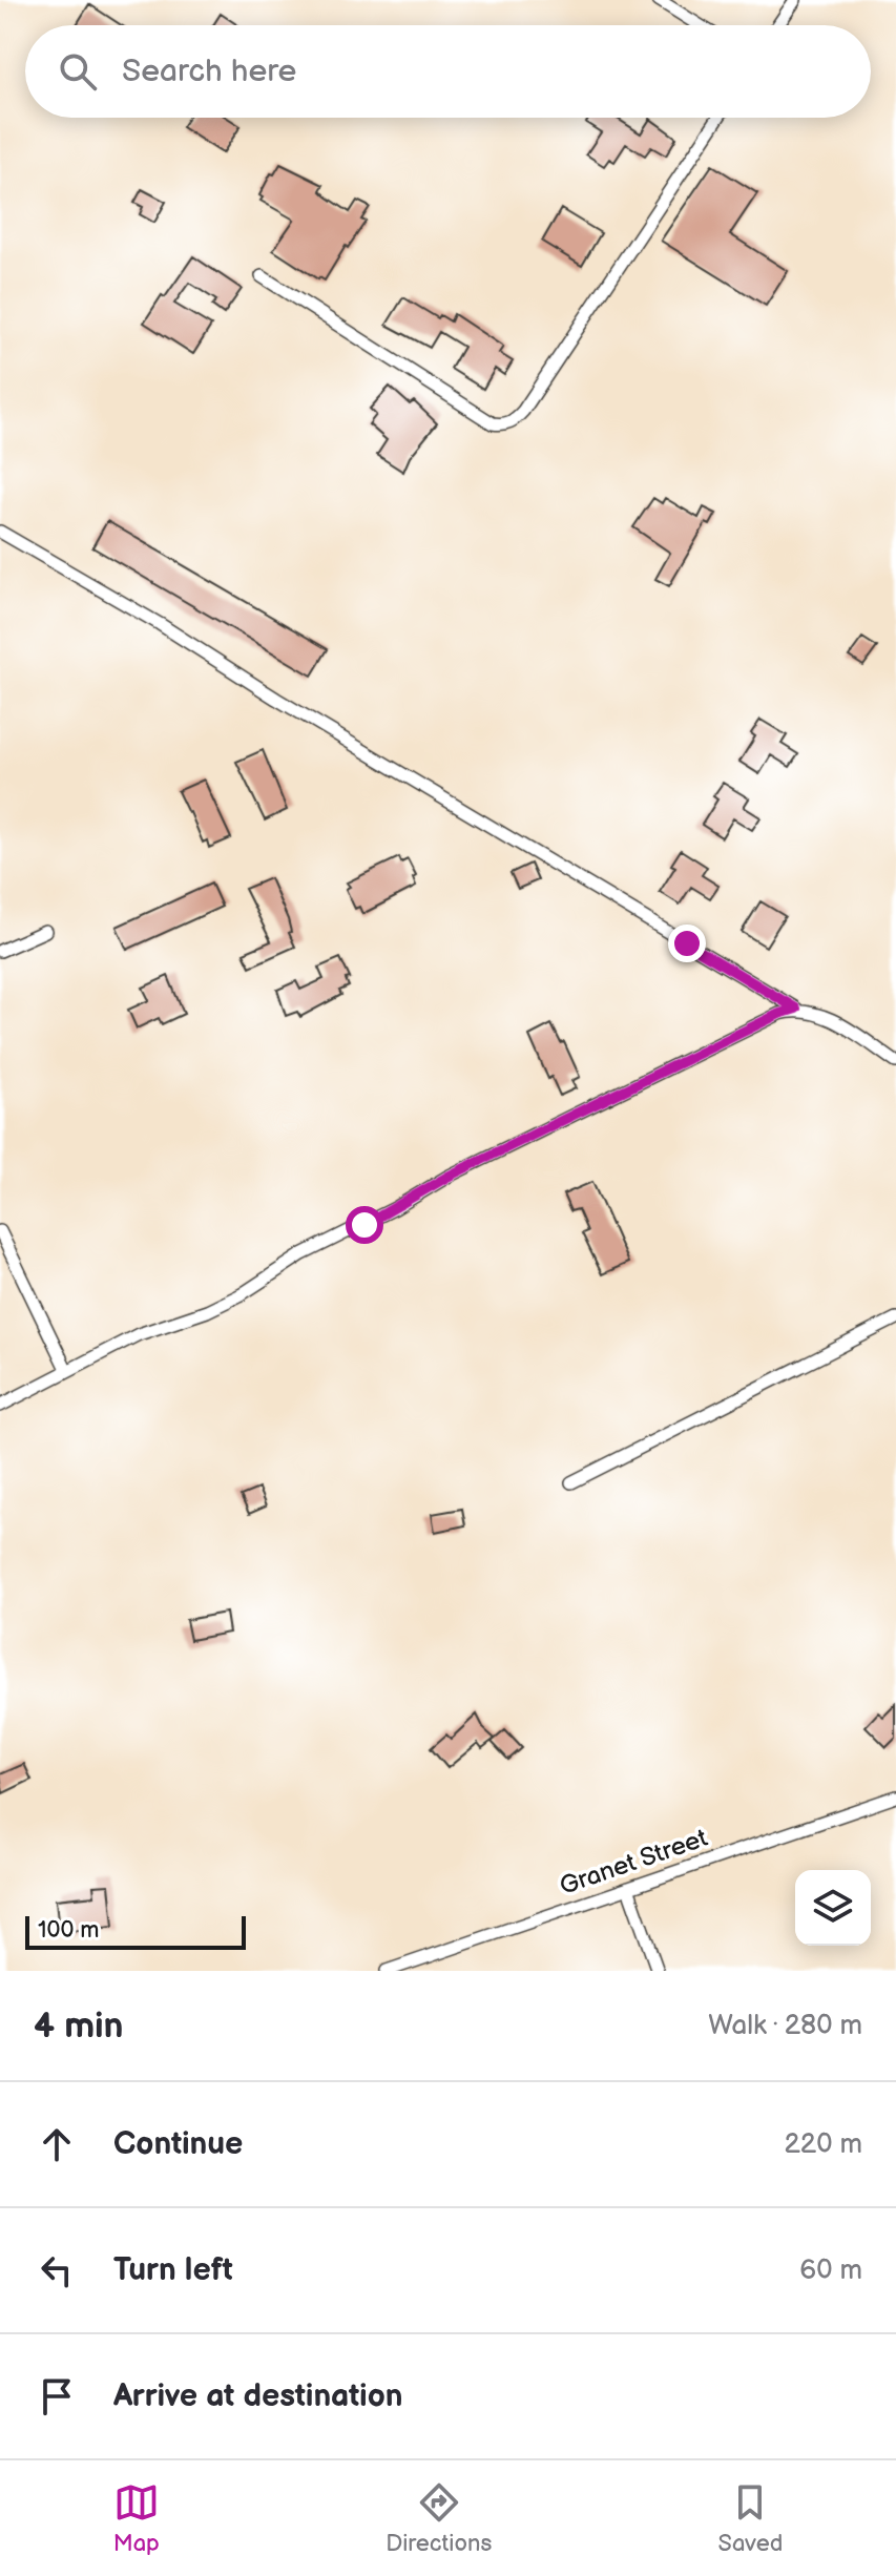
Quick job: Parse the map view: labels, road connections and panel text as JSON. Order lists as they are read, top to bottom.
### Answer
{
  "streets": {
    "street": ["Granet Street"]
  },
  "scale_bar": "100 m",
  "page": {
    "search": "Search here",
    "scale": "100 m",
    "heading": ["4 min", "Walk · 280 m"],
    "list": [
      ["Continue", "220 m"],
      ["Turn left", "60 m"],
      "Arrive at destination"
    ],
    "nav": ["Map", "Directions", "Saved"]
  }
}
